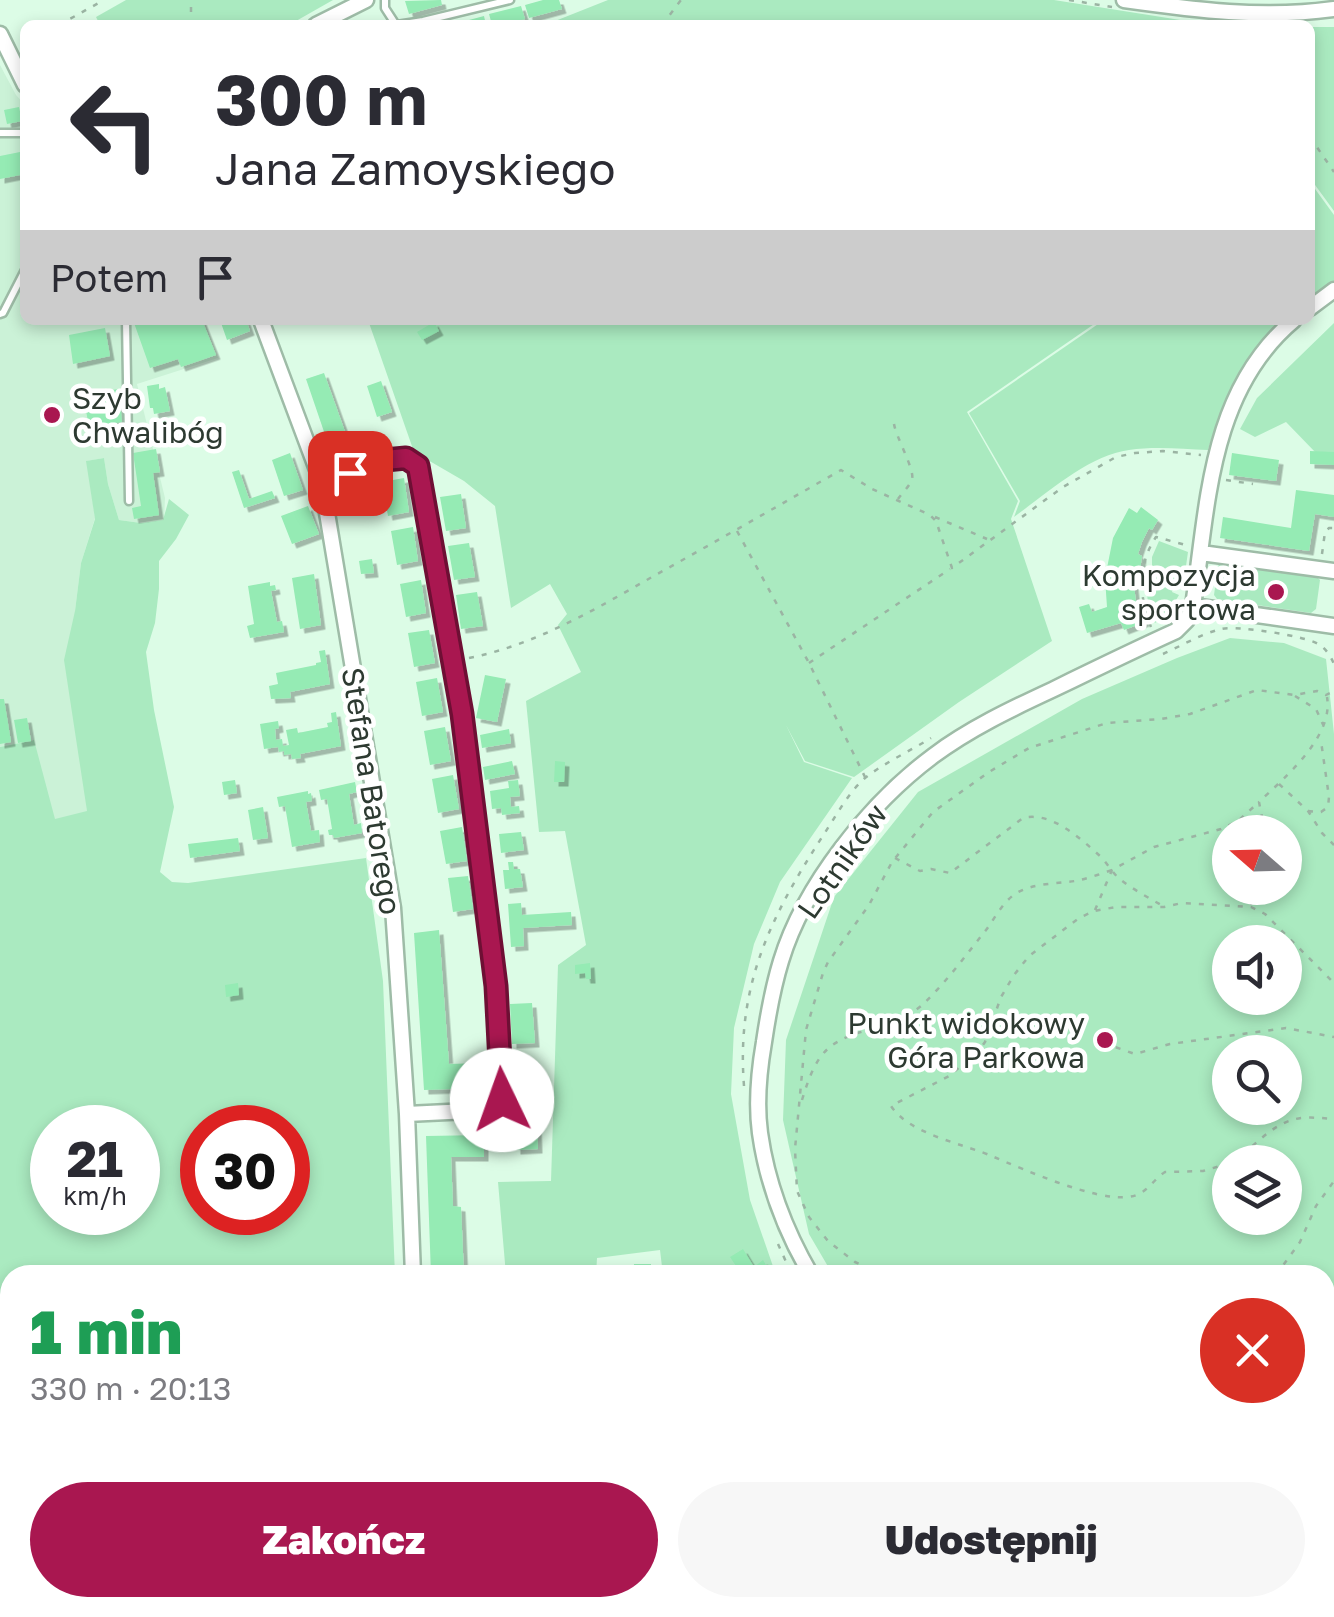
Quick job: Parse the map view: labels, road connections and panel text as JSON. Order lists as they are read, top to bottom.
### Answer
{
  "streets": {
    "street": ["Stefana Batorego", "Lotników"]
  },
  "places": ["Szyb Chwalibóg", "Kompozycja sportowa", "Punkt widokowy Góra Parkowa"],
  "north": "left",
  "page": {
    "turn": ["300 m", "Jana Zamoyskiego"],
    "then": "Potem",
    "speed": "21 km/h",
    "limit": "30",
    "heading": ["1 min", "330 m · 20:13"],
    "buttons": ["Zakończ", "Udostępnij"]
  }
}
